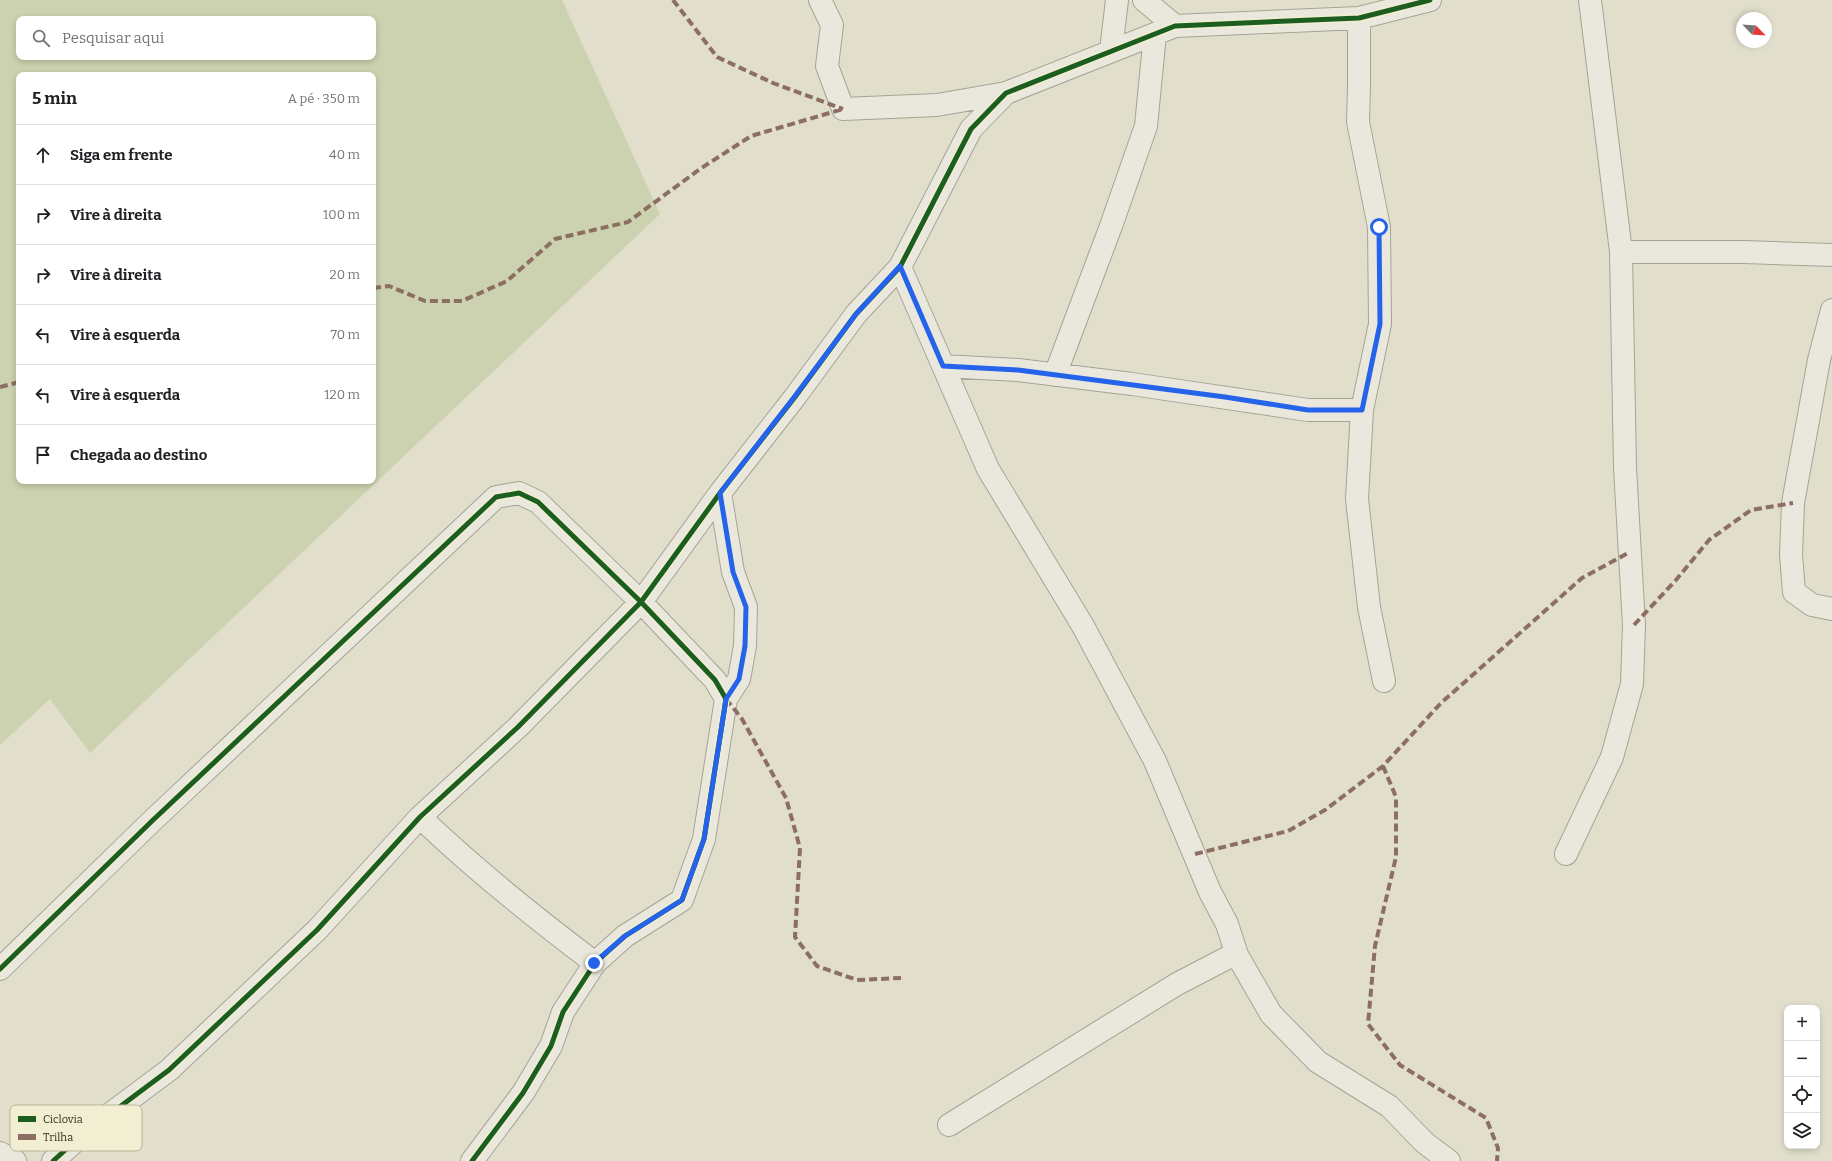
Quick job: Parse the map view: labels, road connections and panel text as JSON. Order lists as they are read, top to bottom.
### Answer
{
  "legend": ["Ciclovia", "Trilha"],
  "north": "bottom right",
  "page": {
    "search": "Pesquisar aqui",
    "heading": ["5 min", "A pé · 350 m"],
    "list": [
      ["Siga em frente", "40 m"],
      ["Vire à direita", "100 m"],
      ["Vire à direita", "20 m"],
      ["Vire à esquerda", "70 m"],
      ["Vire à esquerda", "120 m"],
      "Chegada ao destino"
    ],
    "map_buttons": ["+", "−"]
  }
}
